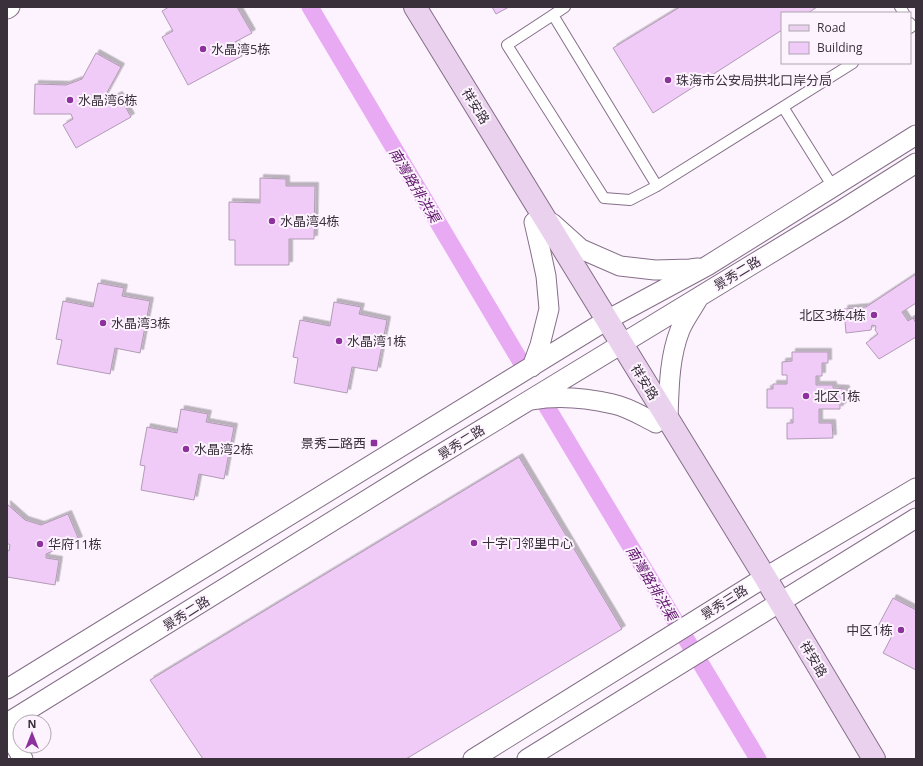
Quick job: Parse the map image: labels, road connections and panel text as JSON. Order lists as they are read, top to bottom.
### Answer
{
  "streets": {
    "main road": ["祥安路"],
    "street": ["景秀二路", "景秀三路"]
  },
  "crossings": [
    ["祥安路", "景秀二路"],
    ["祥安路", "景秀三路"]
  ],
  "water": ["南灣路排洪渠"],
  "places": {
    "other": [
      "水晶湾5栋",
      "珠海市公安局拱北口岸分局",
      "水晶湾6栋",
      "水晶湾4栋",
      "北区3栋4栋",
      "水晶湾3栋",
      "水晶湾1栋",
      "北区1栋",
      "水晶湾2栋",
      "十字门邻里中心",
      "华府11栋",
      "中区1栋"
    ],
    "transit": ["景秀二路西"]
  },
  "legend": ["Road", "Building"],
  "north": "top"
}
